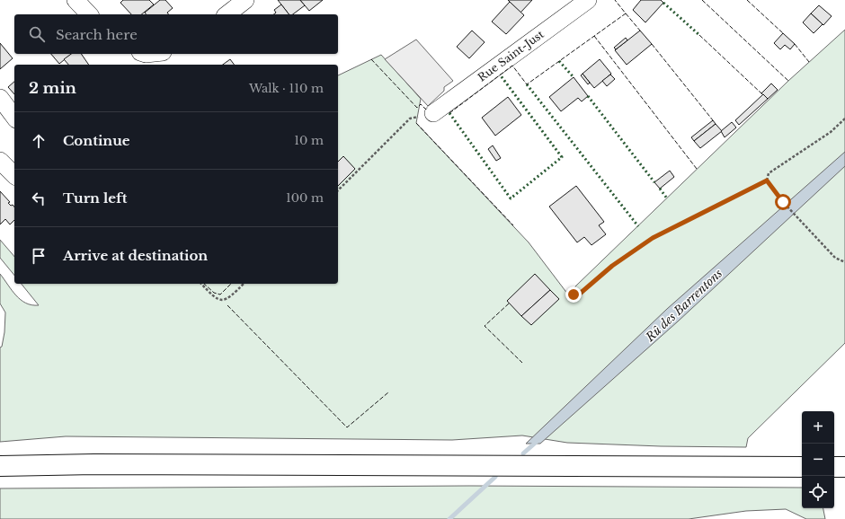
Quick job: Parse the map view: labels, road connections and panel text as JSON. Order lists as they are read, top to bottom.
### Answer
{
  "streets": {
    "street": ["Rue Saint-Just"]
  },
  "water": ["Rû des Barrentons"],
  "page": {
    "search": "Search here",
    "heading": ["2 min", "Walk · 110 m"],
    "list": [
      ["Continue", "10 m"],
      ["Turn left", "100 m"],
      "Arrive at destination"
    ],
    "map_buttons": ["+", "−"]
  }
}
